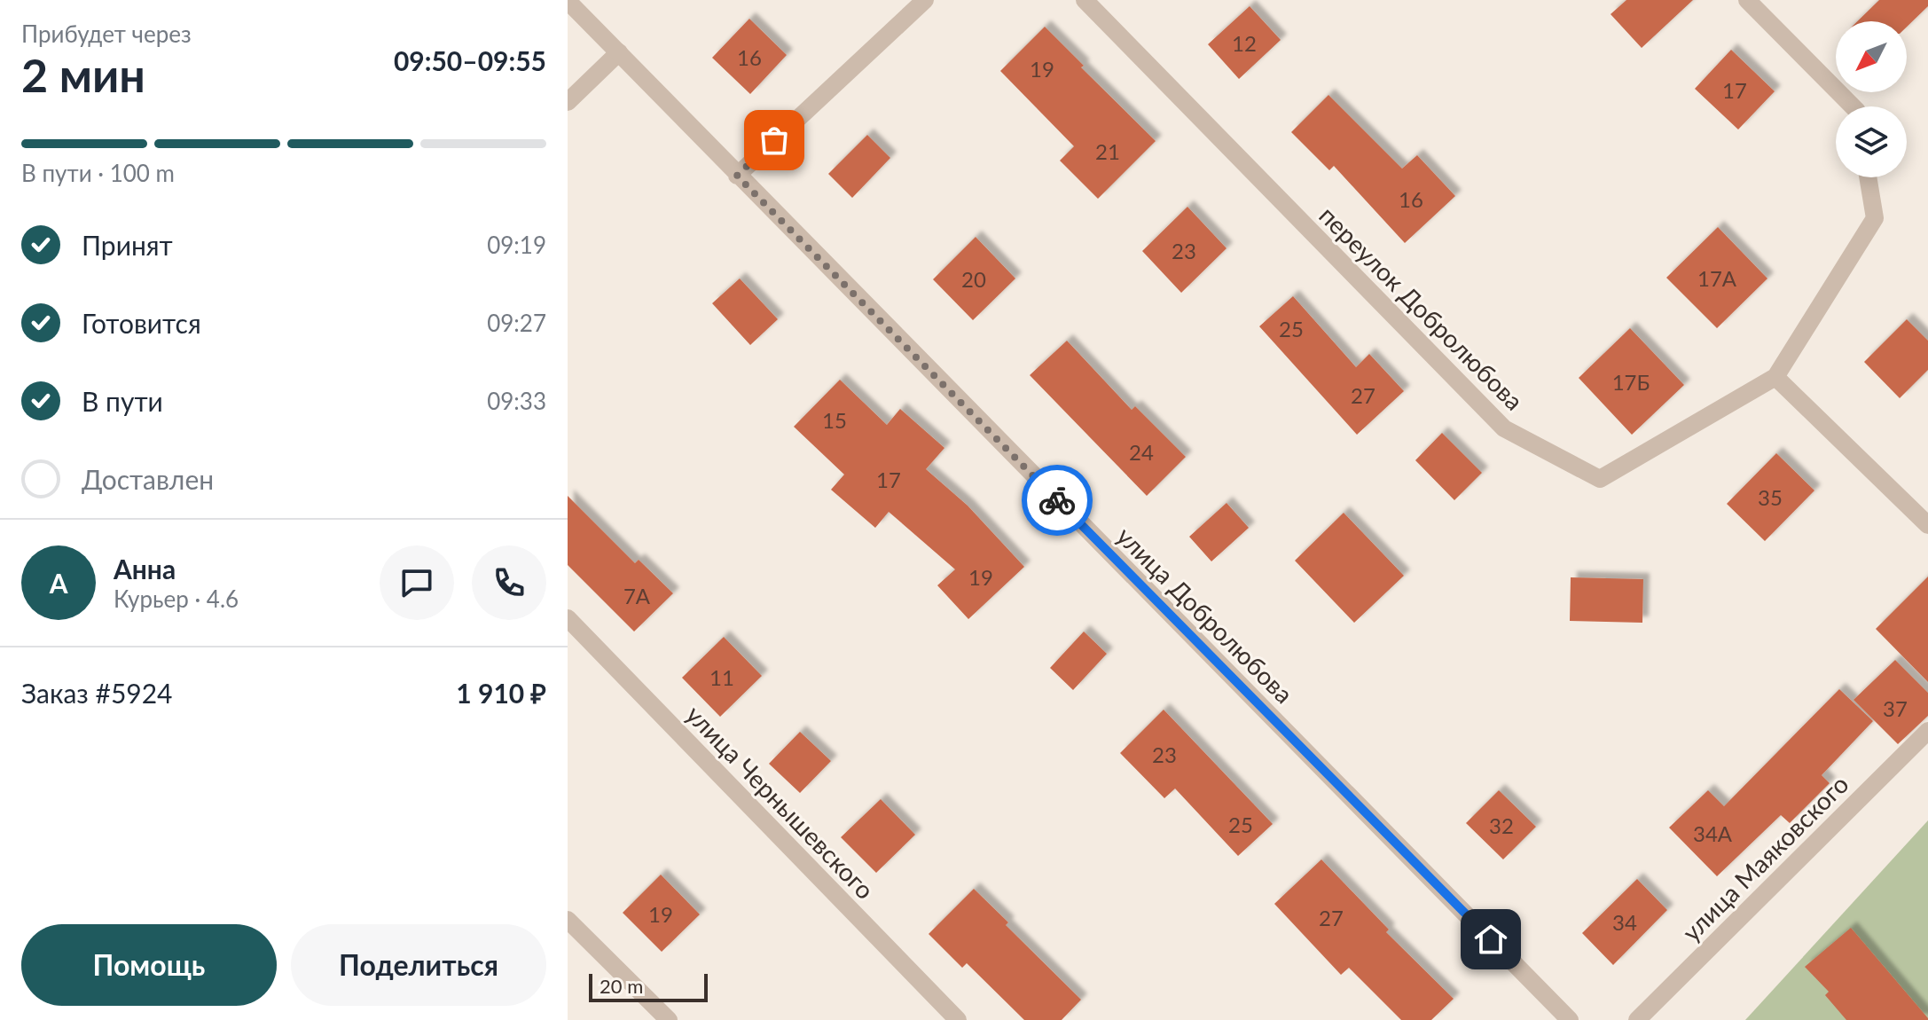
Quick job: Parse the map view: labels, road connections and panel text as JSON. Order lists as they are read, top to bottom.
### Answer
{
  "streets": {
    "street": [
      "переулок Добролюбова",
      "улица Добролюбова",
      "улица Чернышевского",
      "улица Маяковского"
    ]
  },
  "house_numbers": [
    "12",
    "16",
    "19",
    "17",
    "21",
    "16",
    "23",
    "17А",
    "20",
    "25",
    "17Б",
    "27",
    "15",
    "24",
    "17",
    "35",
    "19",
    "7А",
    "11",
    "37",
    "23",
    "25",
    "32",
    "34А",
    "19",
    "27",
    "34"
  ],
  "scale_bar": "20 m",
  "north": "bottom left",
  "page": {
    "heading": ["2 мин", "Прибудет через", "09:50–09:55"],
    "panel": [
      "Анна",
      "Курьер · 4.6",
      "Заказ #5924",
      "1 910 ₽"
    ],
    "bar": "В пути · 100 m",
    "list": [
      ["Принят", "09:19"],
      ["Готовится", "09:27"],
      ["В пути", "09:33"],
      "Доставлен"
    ],
    "round": "А",
    "buttons": ["Помощь", "Поделиться"],
    "scale": "20 m"
  }
}
